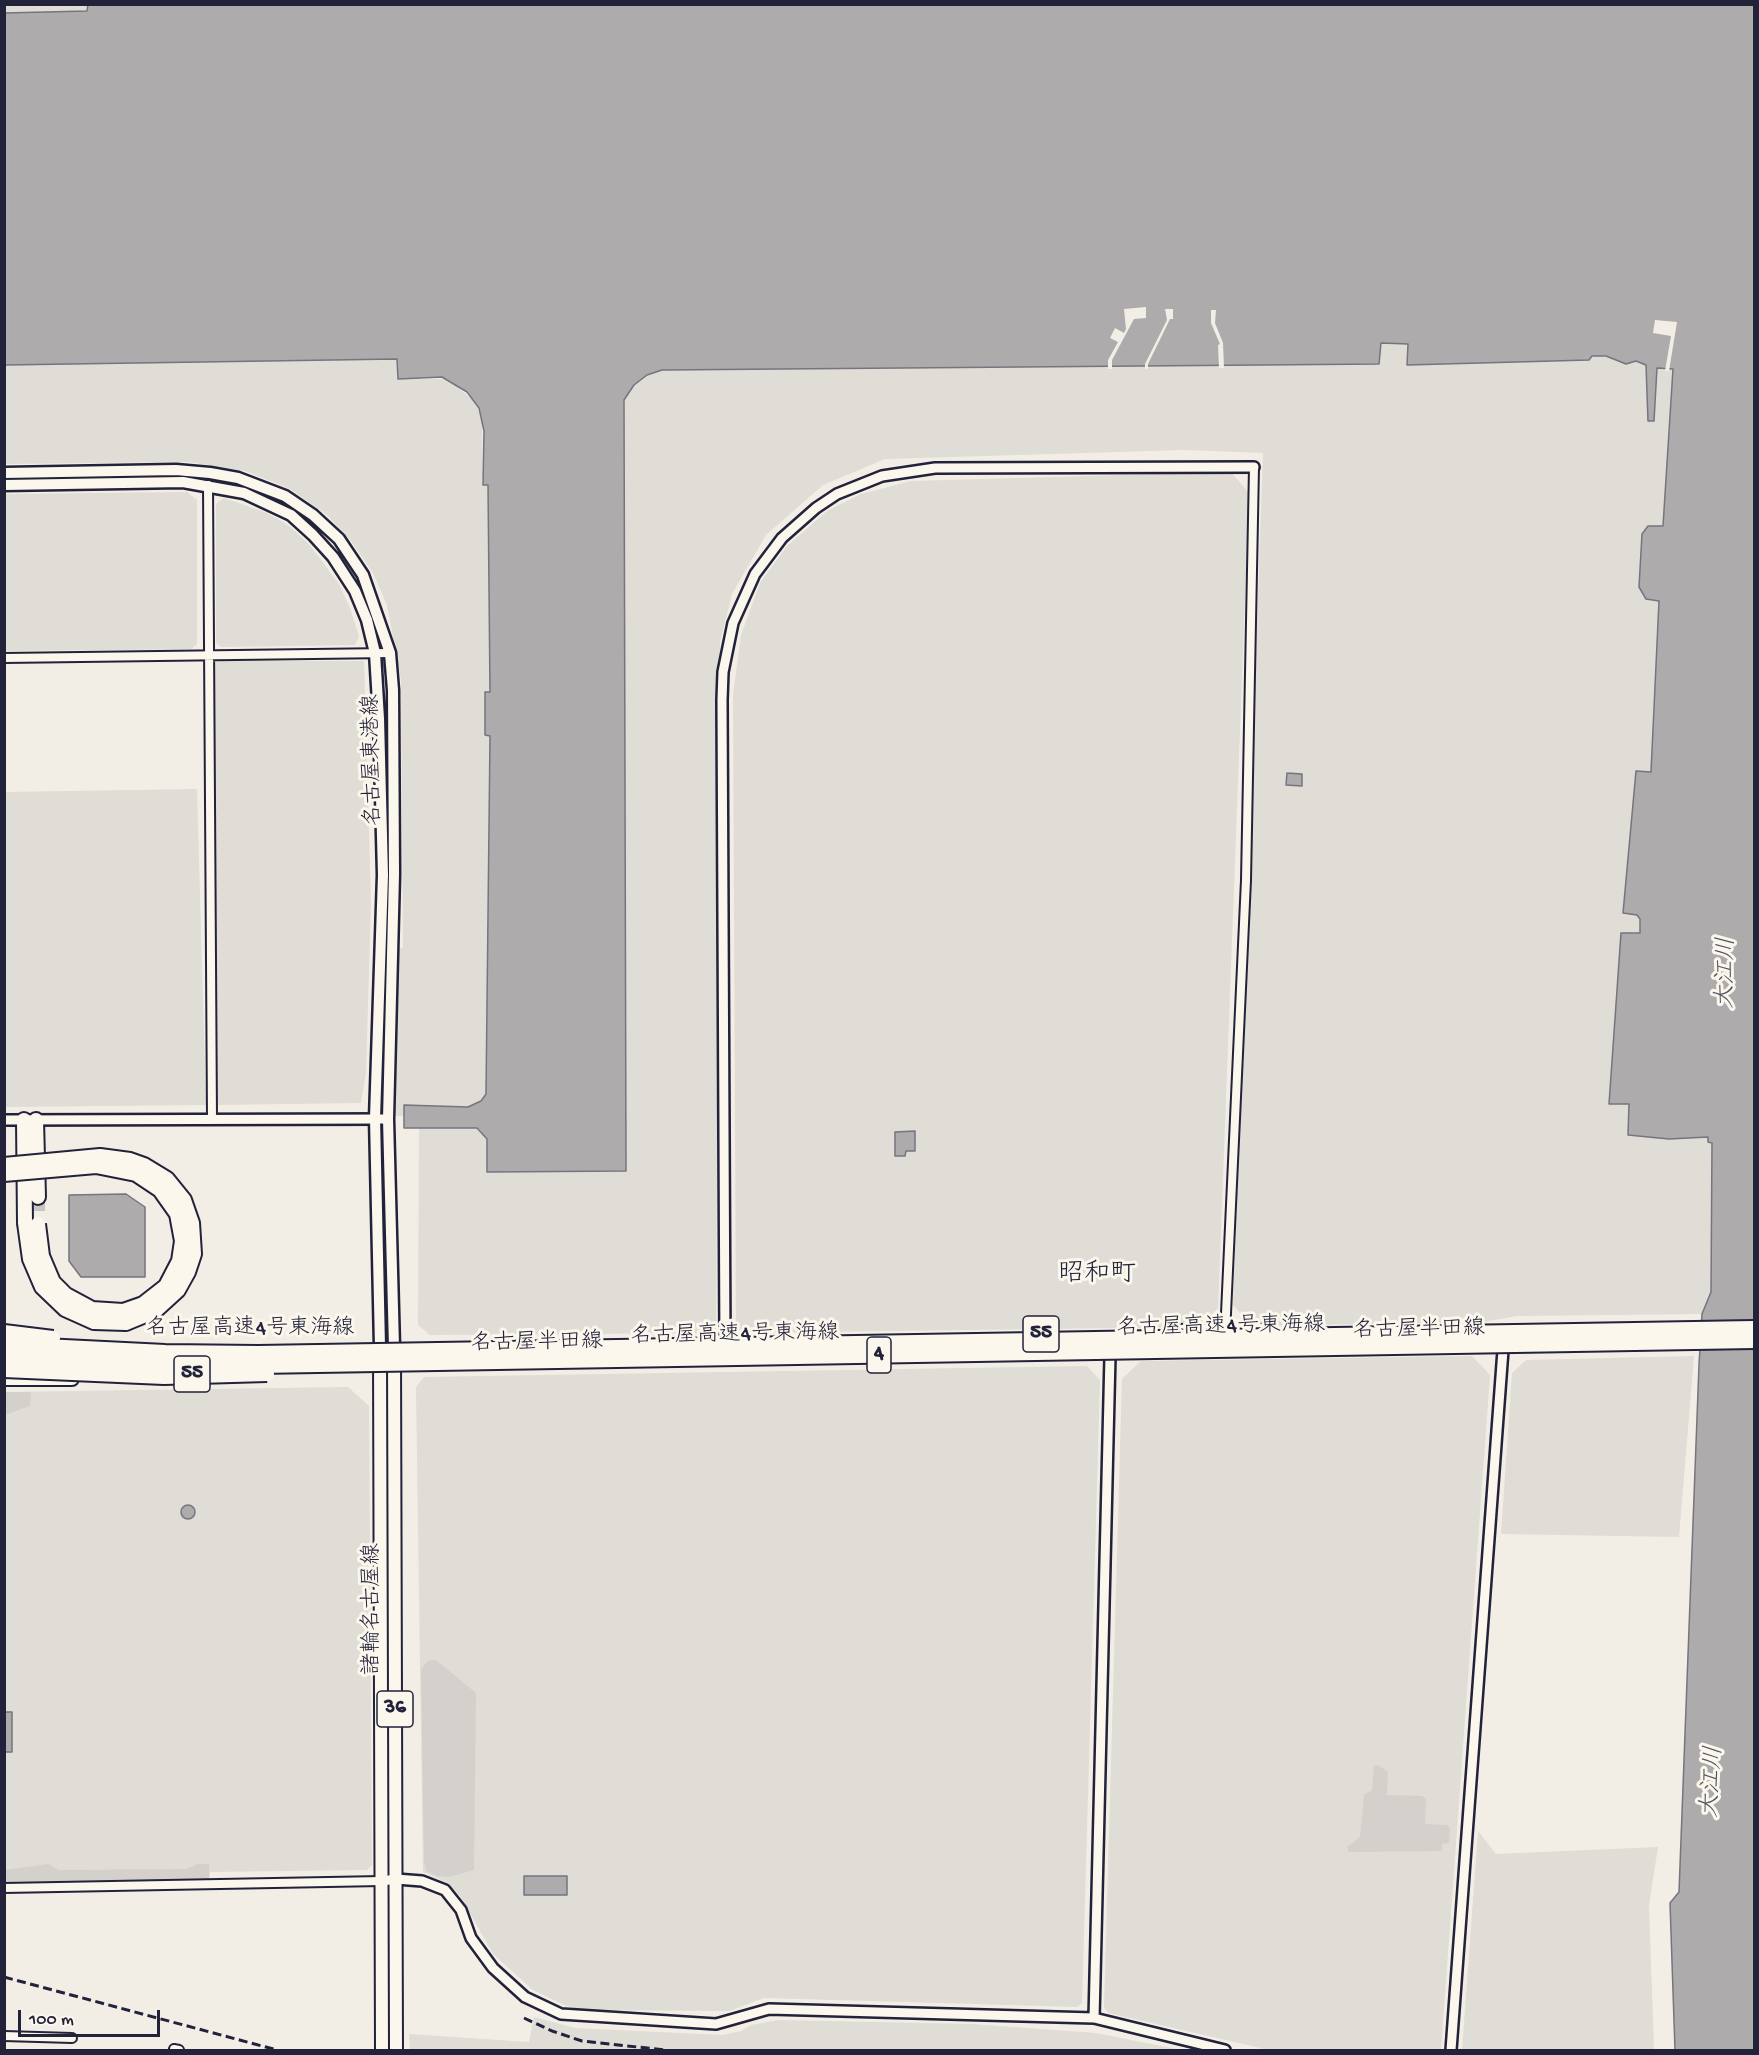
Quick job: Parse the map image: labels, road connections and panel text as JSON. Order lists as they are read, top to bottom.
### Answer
{
  "streets": {
    "highway": ["名古屋高速4号東海線", "4"],
    "main road": [
      "名古屋東港線",
      "名古屋半田線",
      "55",
      "諸輪名古屋線",
      "36"
    ]
  },
  "crossings": [
    ["名古屋東港線", "名古屋半田線"],
    ["名古屋東港線", "諸輪名古屋線"],
    ["名古屋高速4号東海線", "名古屋半田線"],
    ["名古屋高速4号東海線", "諸輪名古屋線"],
    ["名古屋半田線", "諸輪名古屋線"]
  ],
  "districts": ["昭和町"],
  "water": ["大江川"],
  "scale_bar": "100 m"
}
